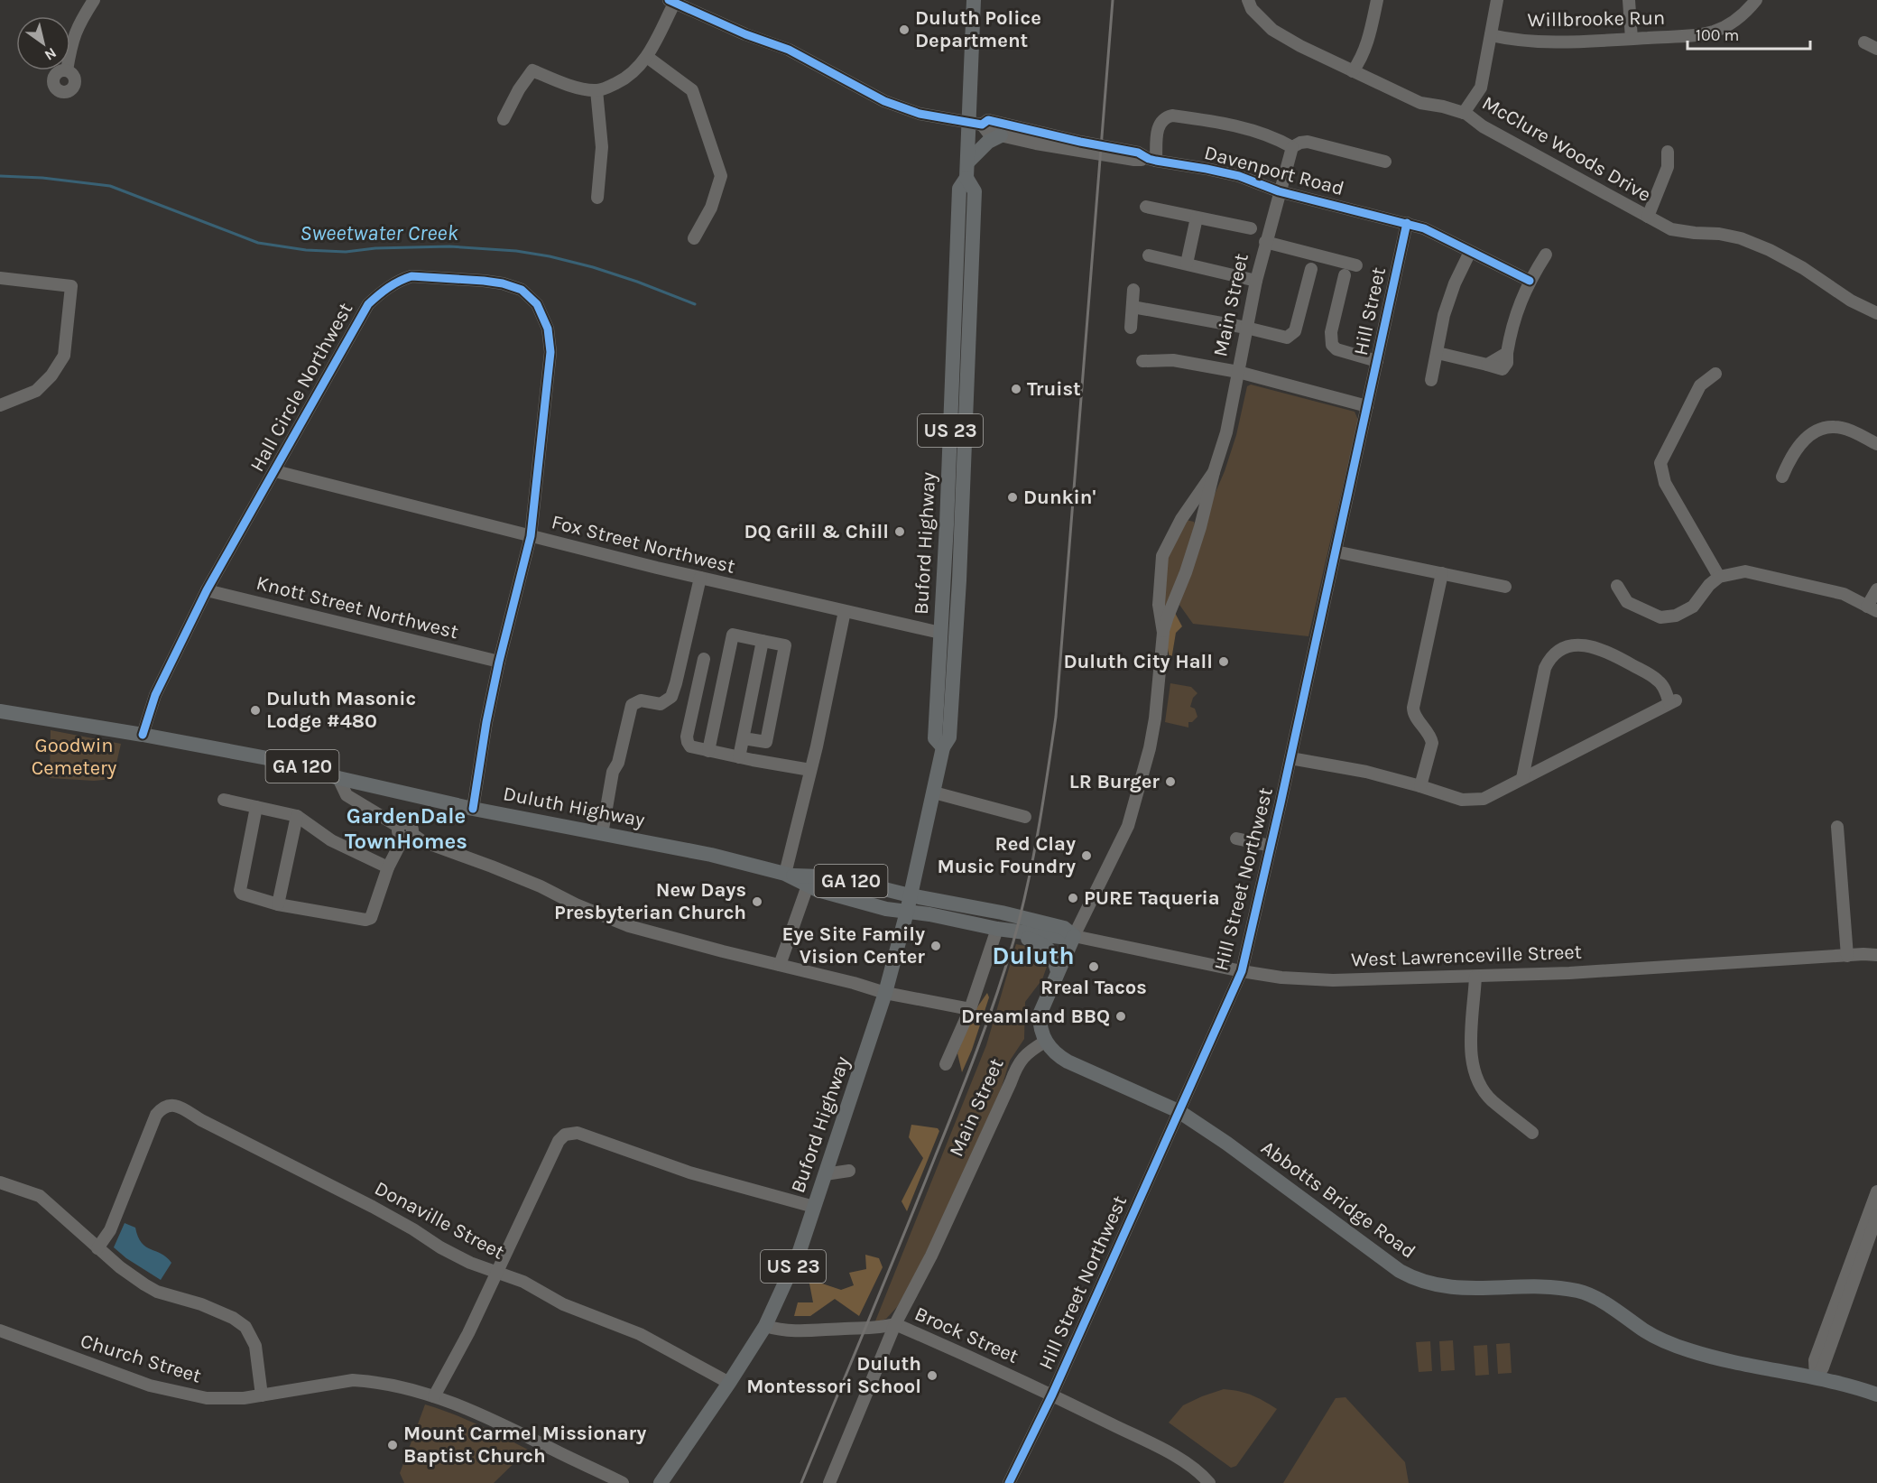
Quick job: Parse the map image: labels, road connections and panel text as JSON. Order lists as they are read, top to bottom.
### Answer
{
  "streets": {
    "main road": [
      "US 23",
      "Buford Highway",
      "GA 120",
      "Duluth Highway",
      "West Lawrenceville Street",
      "Abbotts Bridge Road"
    ],
    "street": [
      "Willbrooke Run",
      "McClure Woods Drive",
      "Davenport Road",
      "Main Street",
      "Hill Street",
      "Hall Circle Northwest",
      "Fox Street Northwest",
      "Knott Street Northwest",
      "Hill Street Northwest",
      "Donaville Street",
      "Brock Street",
      "Church Street"
    ]
  },
  "crossings": [
    ["Davenport Road", "Main Street"],
    ["Davenport Road", "Hill Street"],
    ["Davenport Road", "Buford Highway"],
    ["Main Street", "Abbotts Bridge Road"],
    ["Main Street", "Brock Street"],
    ["Hill Street", "Hill Street Northwest"],
    ["Hall Circle Northwest", "Fox Street Northwest"],
    ["Hall Circle Northwest", "Knott Street Northwest"],
    ["Hall Circle Northwest", "Duluth Highway"],
    ["Buford Highway", "Fox Street Northwest"],
    ["Buford Highway", "Duluth Highway"],
    ["Buford Highway", "West Lawrenceville Street"],
    ["Buford Highway", "Donaville Street"],
    ["Buford Highway", "Brock Street"],
    ["Duluth Highway", "West Lawrenceville Street"],
    ["Hill Street Northwest", "West Lawrenceville Street"],
    ["Hill Street Northwest", "Abbotts Bridge Road"],
    ["Hill Street Northwest", "Brock Street"]
  ],
  "districts": ["GardenDale TownHomes", "Duluth"],
  "water": ["Sweetwater Creek"],
  "parks": ["Goodwin Cemetery"],
  "places": [
    "Duluth Police Department",
    "Truist",
    "Dunkin'",
    "DQ Grill & Chill",
    "Duluth City Hall",
    "Duluth Masonic Lodge #480",
    "LR Burger",
    "Red Clay Music Foundry",
    "PURE Taqueria",
    "New Days Presbyterian Church",
    "Eye Site Family Vision Center",
    "Rreal Tacos",
    "Dreamland BBQ",
    "Duluth Montessori School",
    "Mount Carmel Missionary Baptist Church"
  ],
  "scale_bar": "100 m",
  "north": "bottom right"
}
